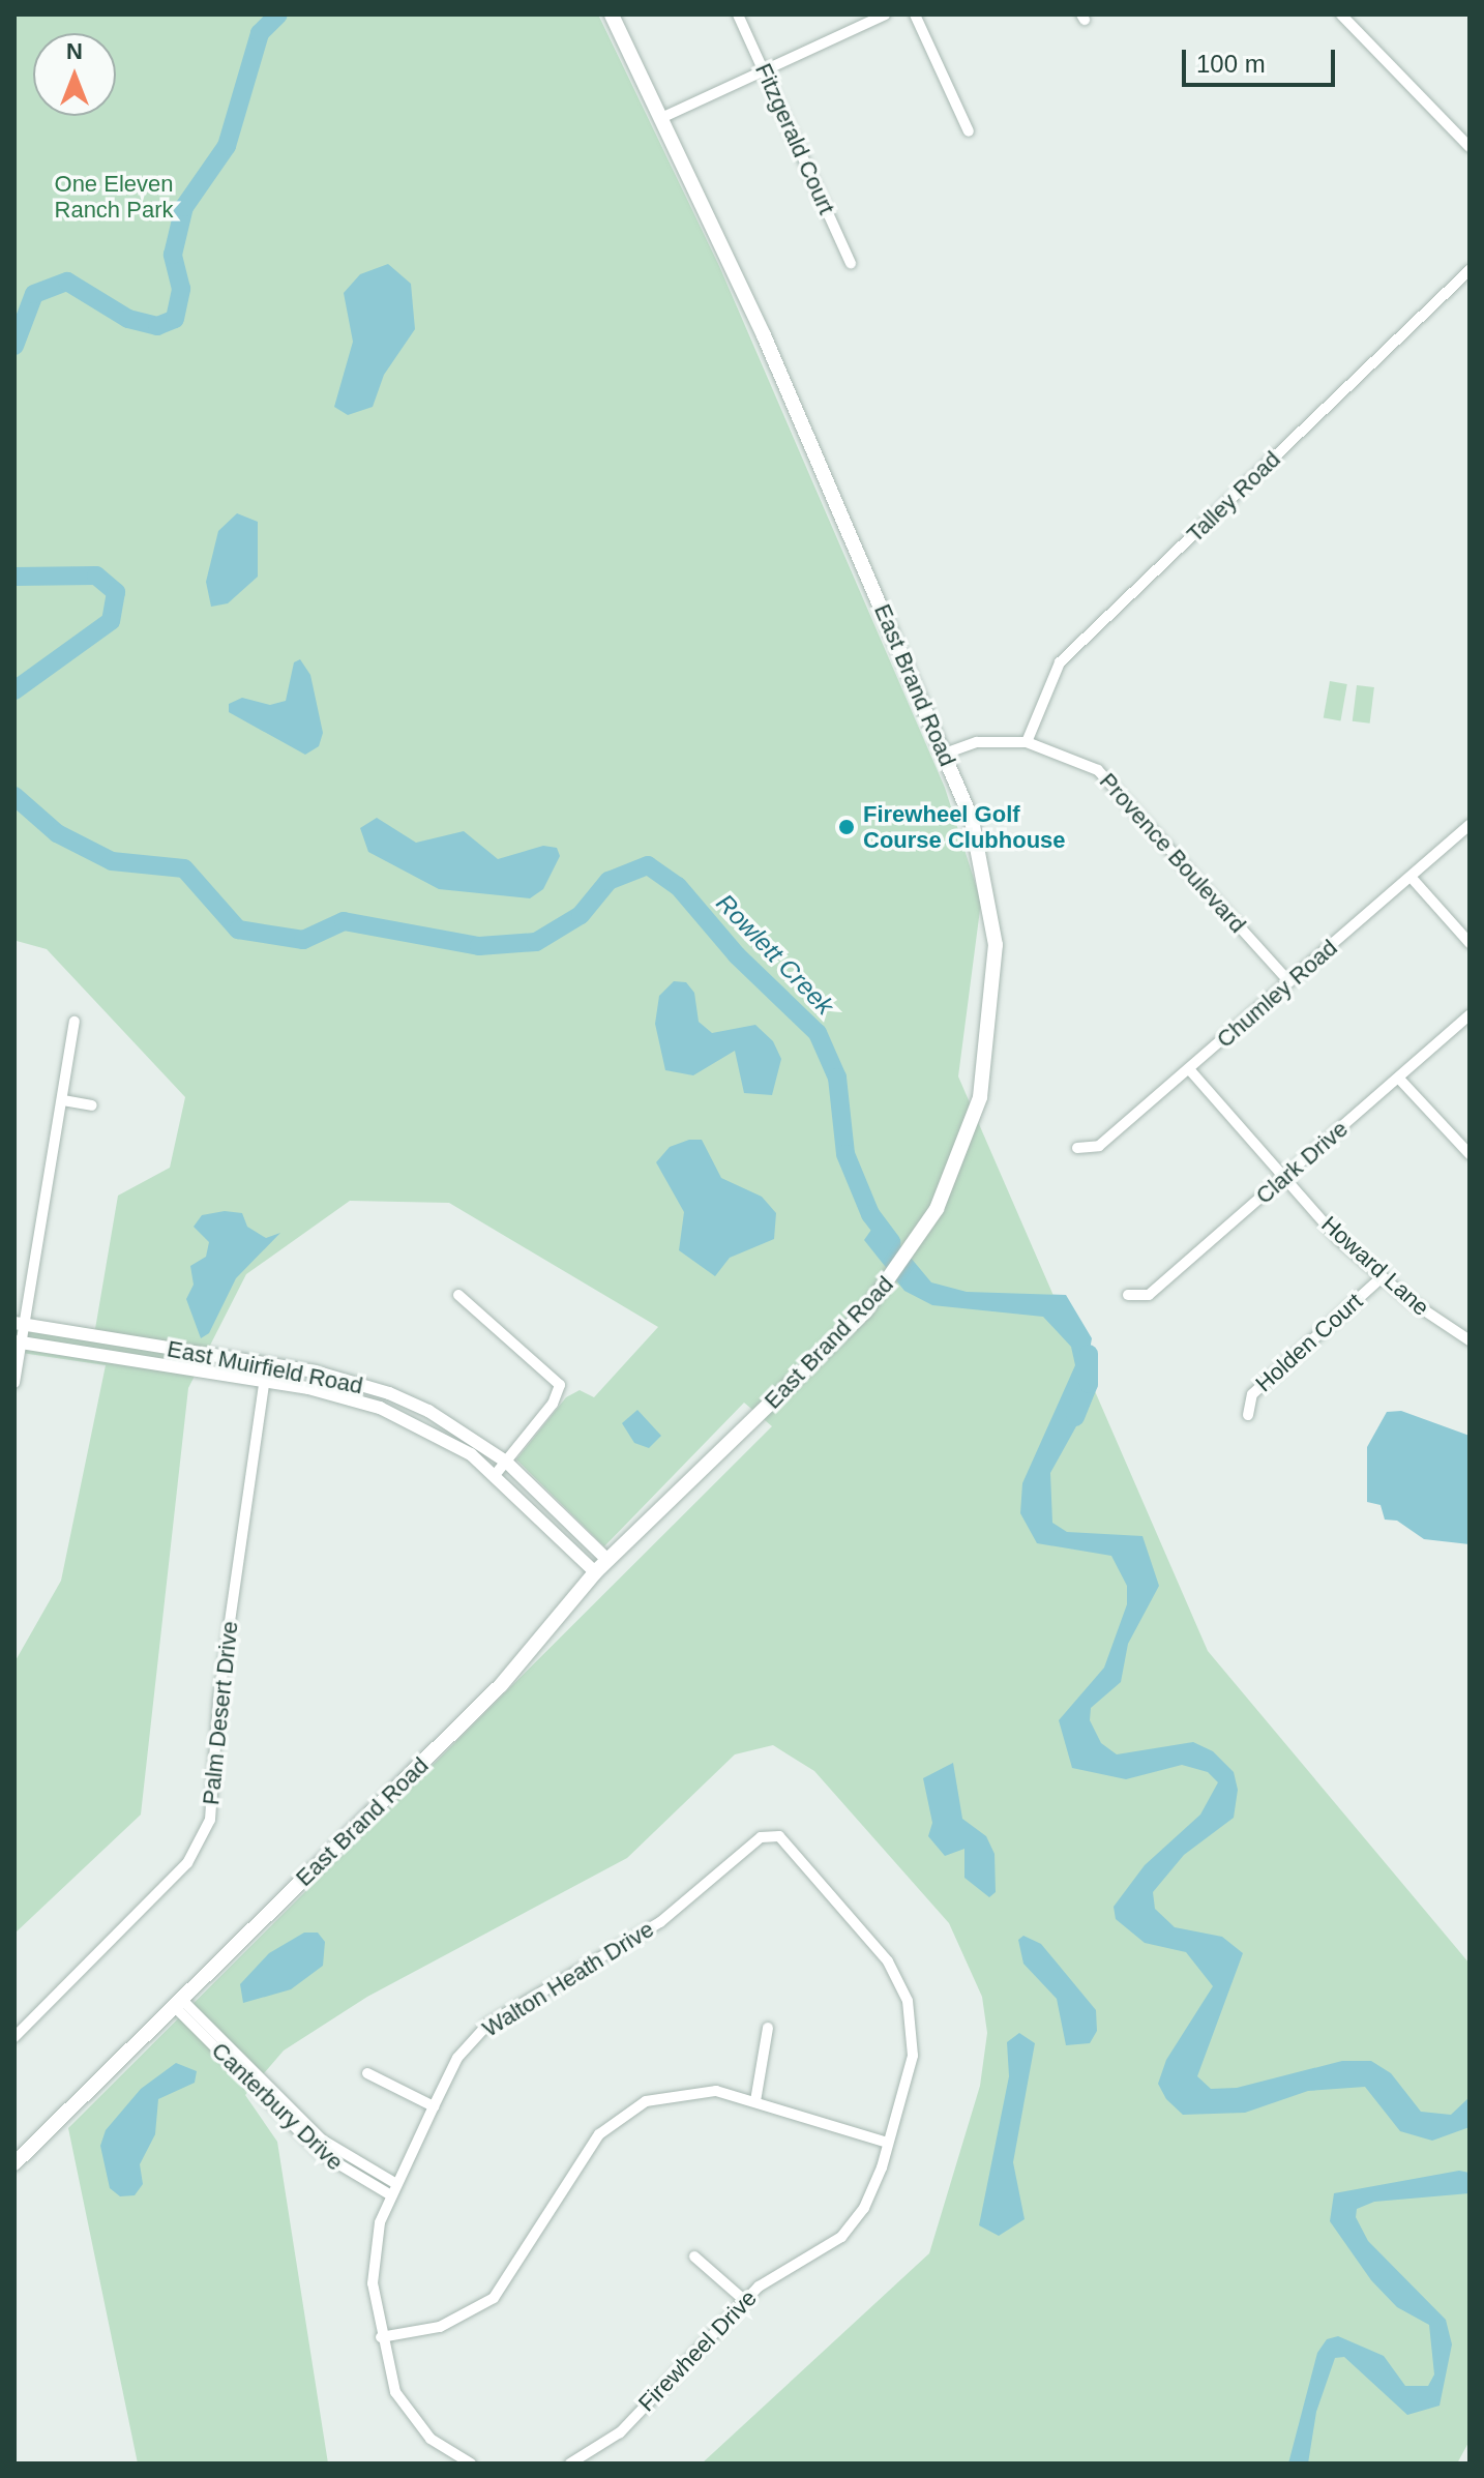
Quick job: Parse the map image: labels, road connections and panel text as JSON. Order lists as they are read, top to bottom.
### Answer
{
  "streets": {
    "main road": ["East Brand Road"],
    "street": [
      "Fitzgerald Court",
      "Talley Road",
      "Provence Boulevard",
      "Chumley Road",
      "Clark Drive",
      "Howard Lane",
      "Holden Court",
      "East Muirfield Road",
      "Palm Desert Drive",
      "Walton Heath Drive",
      "Canterbury Drive",
      "Firewheel Drive"
    ]
  },
  "crossings": [
    ["Talley Road", "Provence Boulevard"],
    ["East Brand Road", "Provence Boulevard"],
    ["East Brand Road", "East Muirfield Road"],
    ["East Brand Road", "Canterbury Drive"],
    ["Provence Boulevard", "Chumley Road"],
    ["Chumley Road", "Howard Lane"],
    ["Clark Drive", "Howard Lane"],
    ["Howard Lane", "Holden Court"],
    ["East Muirfield Road", "Palm Desert Drive"],
    ["Walton Heath Drive", "Canterbury Drive"],
    ["Walton Heath Drive", "Firewheel Drive"]
  ],
  "water": ["Rowlett Creek"],
  "parks": ["One Eleven Ranch Park"],
  "places": ["Firewheel Golf Course Clubhouse"],
  "scale_bar": "100 m",
  "north": "top"
}
